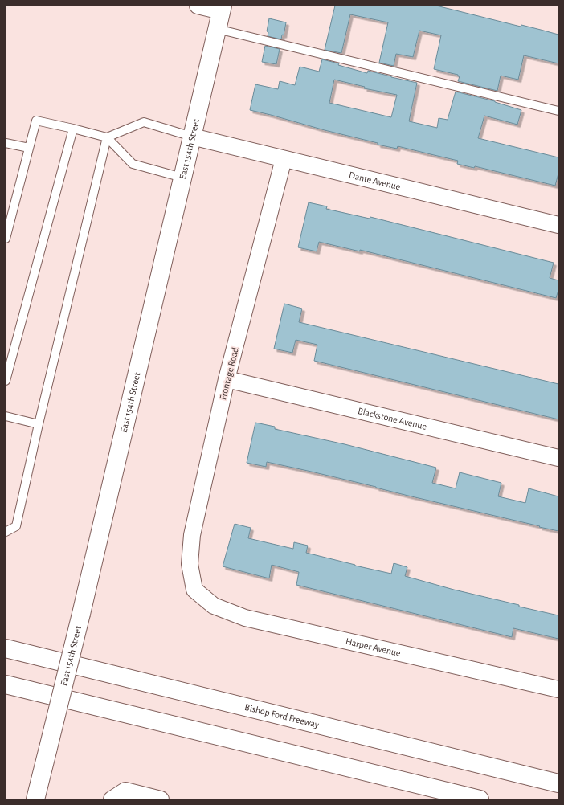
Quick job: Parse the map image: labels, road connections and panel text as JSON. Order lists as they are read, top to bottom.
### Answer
{
  "streets": {
    "main road": ["East 154th Street", "Bishop Ford Freeway"],
    "street": [
      "Dante Avenue",
      "Frontage Road",
      "Blackstone Avenue",
      "Harper Avenue"
    ]
  },
  "crossings": [
    ["East 154th Street", "Dante Avenue"],
    ["Dante Avenue", "Frontage Road"],
    ["Frontage Road", "Blackstone Avenue"],
    ["Frontage Road", "Harper Avenue"]
  ]
}
